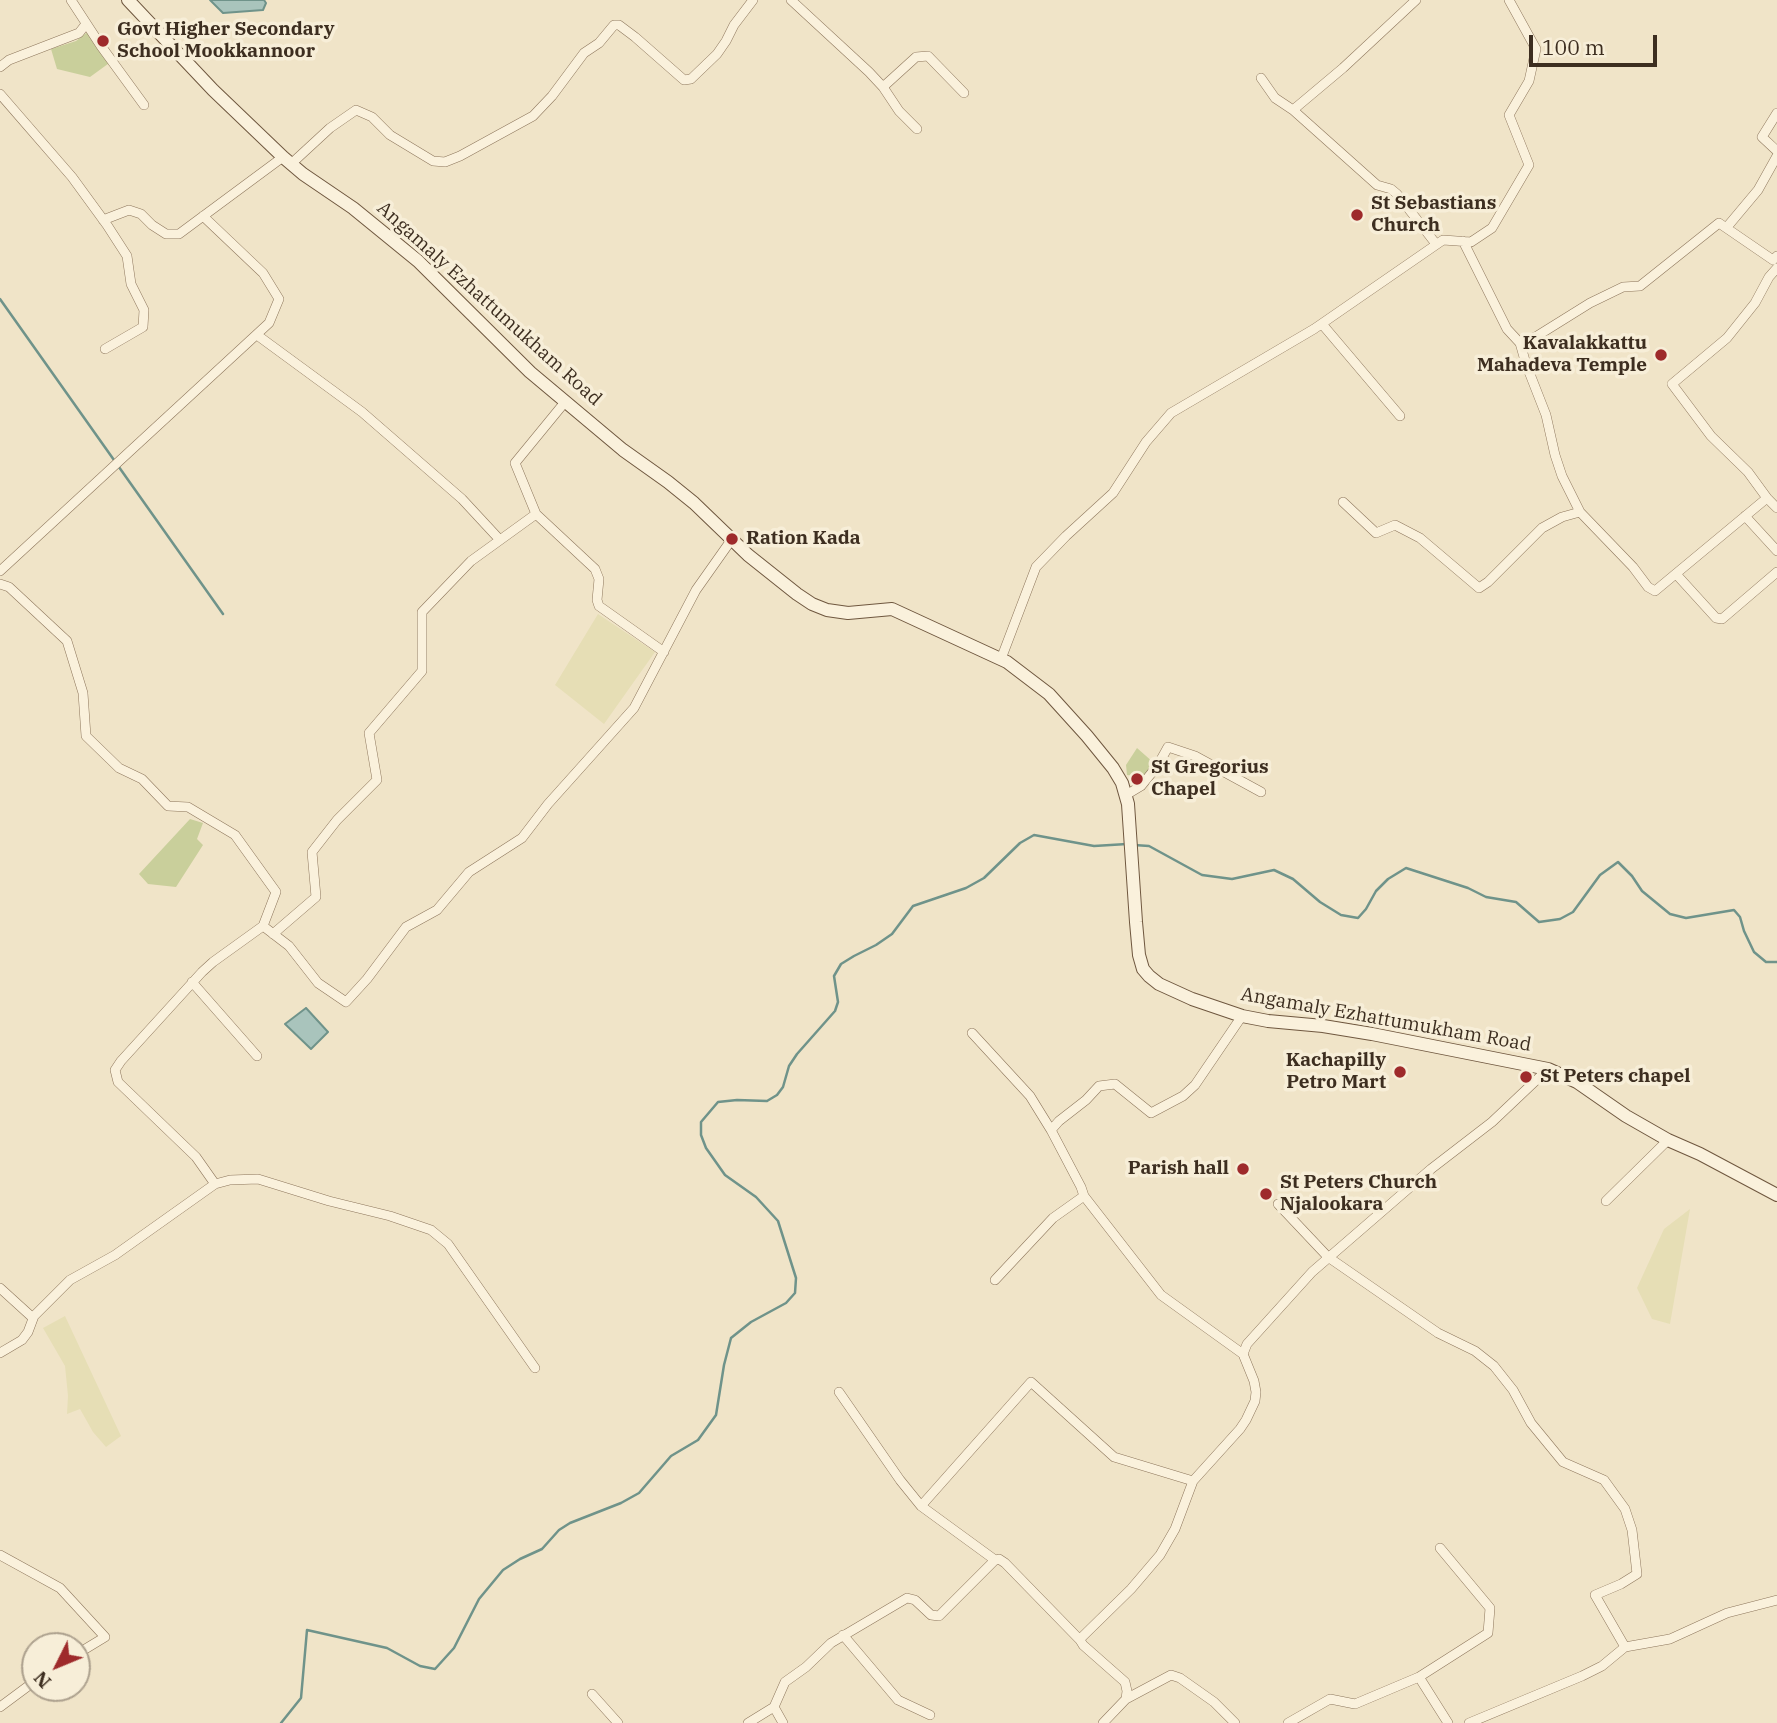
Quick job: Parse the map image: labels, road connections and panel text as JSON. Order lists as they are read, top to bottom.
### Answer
{
  "streets": {
    "street": ["Angamaly Ezhattumukham Road"]
  },
  "places": [
    "Govt Higher Secondary School Mookkannoor",
    "St Sebastians Church",
    "Kavalakkattu Mahadeva Temple",
    "Ration Kada",
    "St Gregorius Chapel",
    "Kachapilly Petro Mart",
    "St Peters chapel",
    "Parish hall",
    "St Peters Church Njalookara"
  ],
  "scale_bar": "100 m",
  "north": "bottom left"
}
